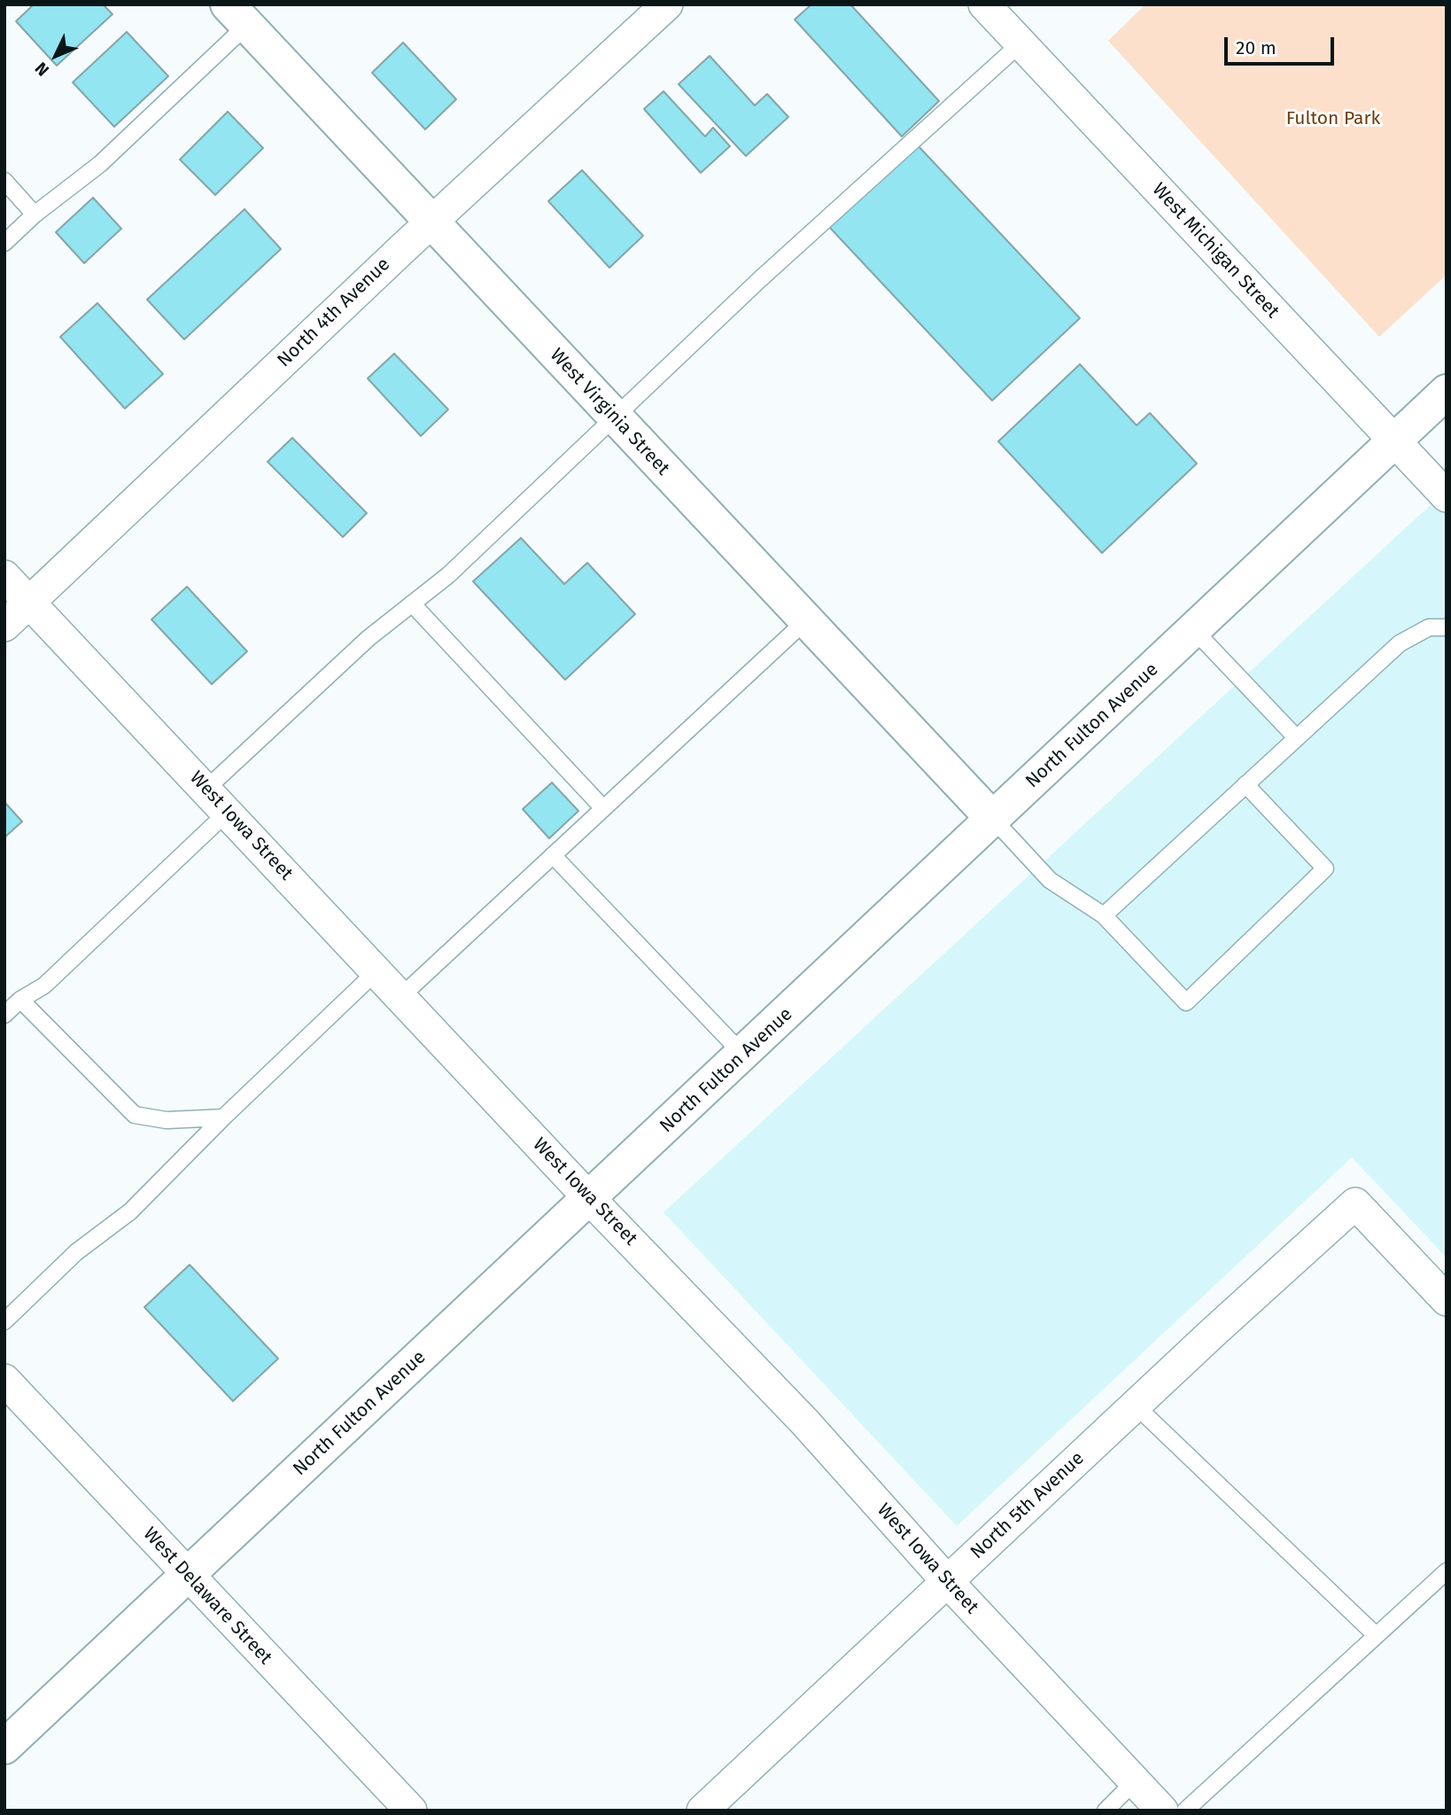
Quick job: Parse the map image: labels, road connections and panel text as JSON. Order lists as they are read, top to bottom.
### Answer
{
  "streets": {
    "main road": ["West Virginia Street", "North Fulton Avenue"],
    "street": [
      "West Michigan Street",
      "North 4th Avenue",
      "West Iowa Street",
      "North 5th Avenue",
      "West Delaware Street"
    ]
  },
  "crossings": [
    ["West Michigan Street", "North Fulton Avenue"],
    ["North 4th Avenue", "West Virginia Street"],
    ["North 4th Avenue", "West Iowa Street"],
    ["West Virginia Street", "North Fulton Avenue"],
    ["North Fulton Avenue", "West Iowa Street"],
    ["North Fulton Avenue", "West Delaware Street"],
    ["West Iowa Street", "North 5th Avenue"]
  ],
  "parks": ["Fulton Park"],
  "scale_bar": "20 m",
  "north": "bottom left"
}
